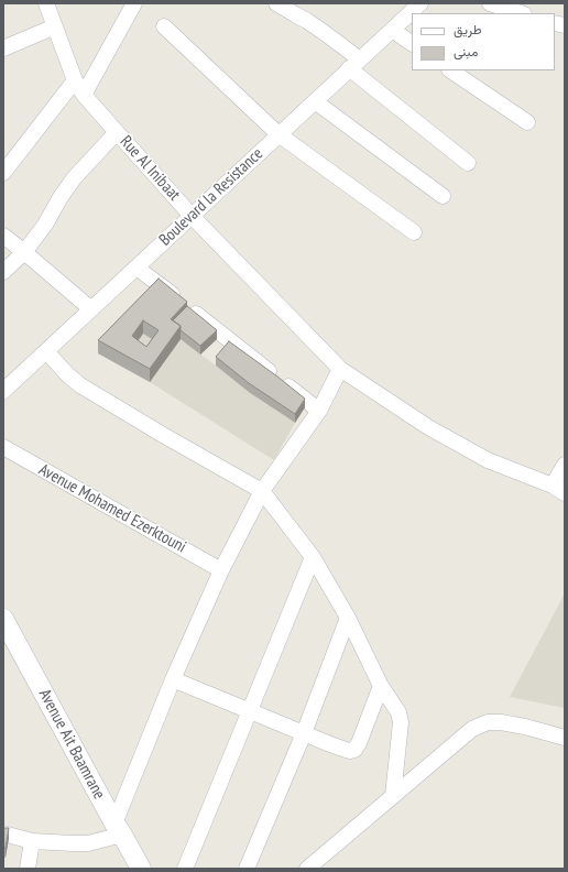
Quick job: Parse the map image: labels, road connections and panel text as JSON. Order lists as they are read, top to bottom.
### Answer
{
  "streets": {
    "street": [
      "Rue Al Inibaat",
      "Boulevard la Resistance",
      "Avenue Mohamed Ezerktouni",
      "Avenue Ait Baamrane"
    ]
  },
  "crossings": [
    ["Rue Al Inibaat", "Boulevard la Resistance"]
  ],
  "legend": ["طريق", "مبنى"]
}
